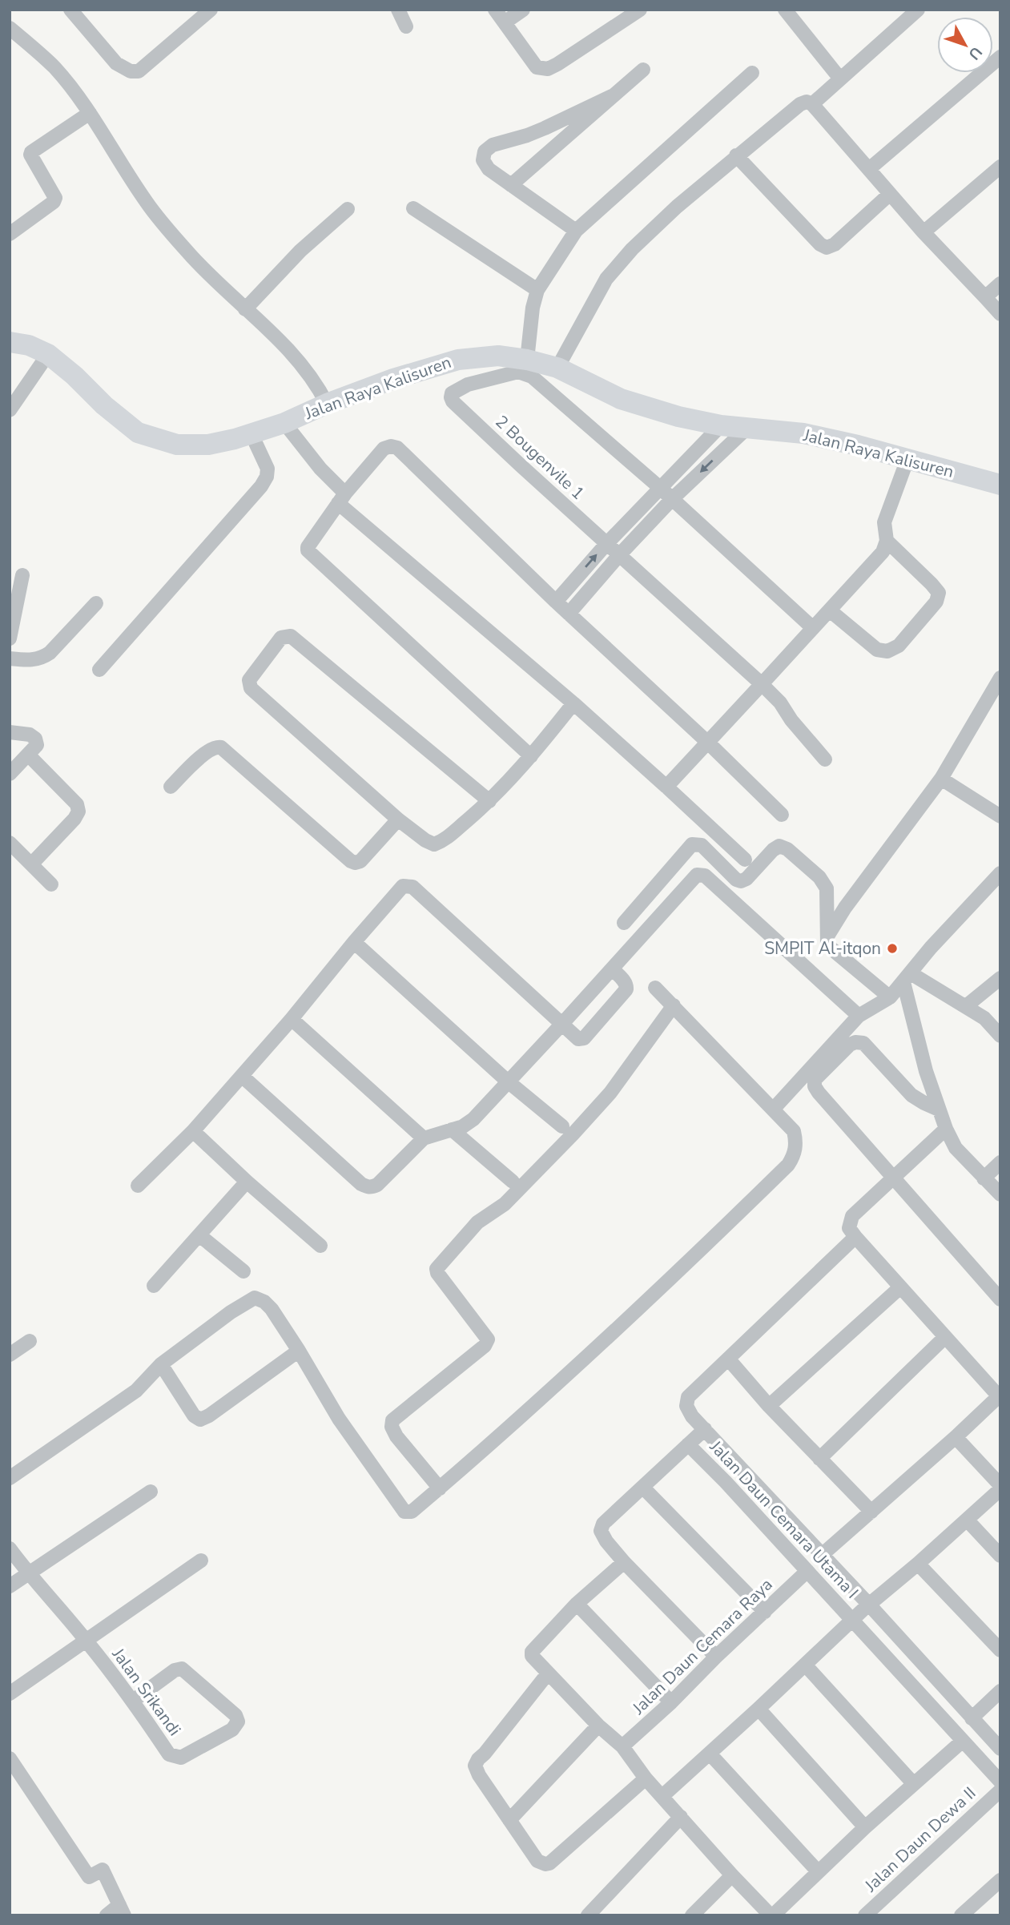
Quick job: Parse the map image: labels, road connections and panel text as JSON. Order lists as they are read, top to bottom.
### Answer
{
  "streets": {
    "main road": ["Jalan Raya Kalisuren"],
    "street": [
      "2 Bougenvile 1",
      "Jalan Daun Cemara Utama I",
      "Jalan Daun Cemara Raya",
      "Jalan Srikandi",
      "Jalan Daun Dewa II"
    ]
  },
  "crossings": [
    ["Jalan Daun Cemara Utama I", "Jalan Daun Cemara Raya"]
  ],
  "places": ["SMPIT Al-itqon"],
  "north": "bottom right"
}
